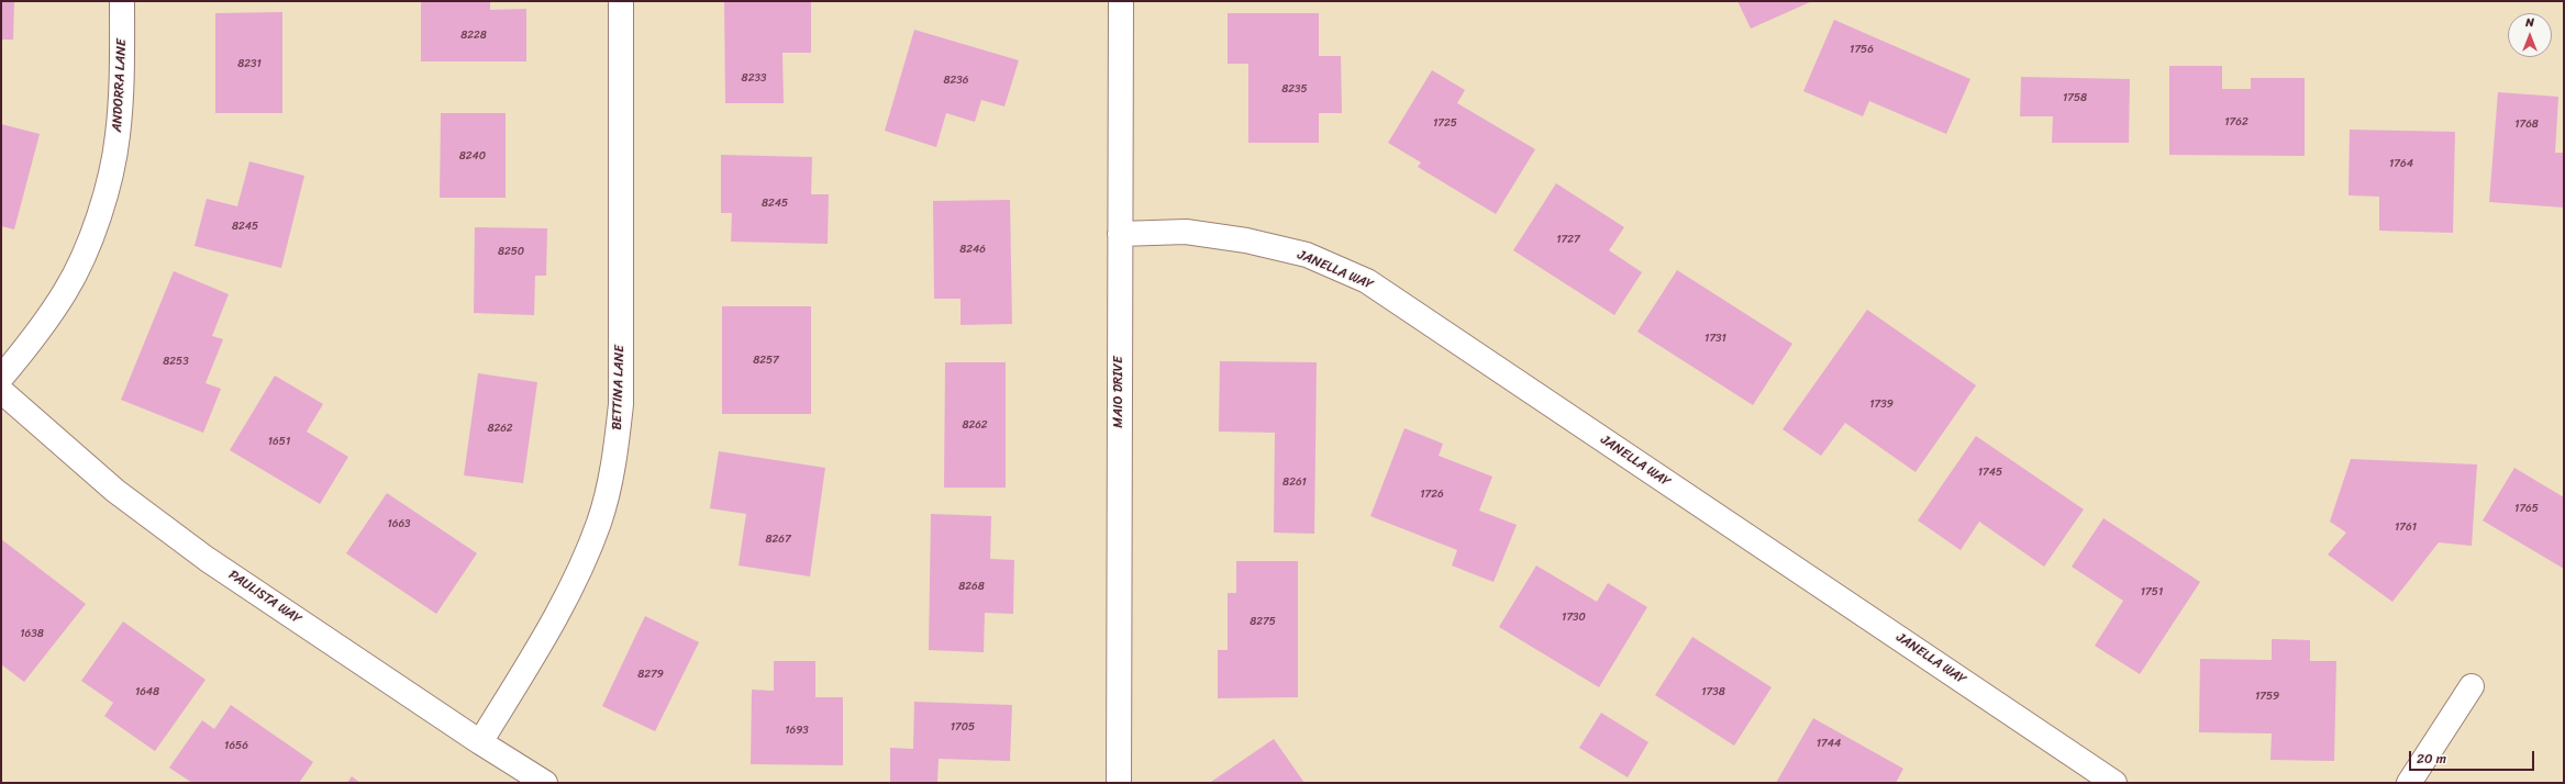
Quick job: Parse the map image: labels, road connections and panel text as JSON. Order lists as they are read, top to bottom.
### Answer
{
  "streets": {
    "street": [
      "ANDORRA LANE",
      "JANELLA WAY",
      "BETTINA LANE",
      "MAIO DRIVE",
      "PAULISTA WAY"
    ]
  },
  "crossings": [
    ["JANELLA WAY", "MAIO DRIVE"],
    ["BETTINA LANE", "PAULISTA WAY"]
  ],
  "house_numbers": [
    "8228",
    "1756",
    "8231",
    "8233",
    "8236",
    "8235",
    "1758",
    "1762",
    "1725",
    "1768",
    "8240",
    "1764",
    "8245",
    "8245",
    "1727",
    "8246",
    "8250",
    "1731",
    "8257",
    "8253",
    "1739",
    "8262",
    "8262",
    "1651",
    "1745",
    "8261",
    "1726",
    "1765",
    "1663",
    "1761",
    "8267",
    "8268",
    "1751",
    "1730",
    "8275",
    "1638",
    "8279",
    "1648",
    "1738",
    "1759",
    "1705",
    "1693",
    "1744",
    "1656"
  ],
  "scale_bar": "20 m",
  "north": "top"
}
